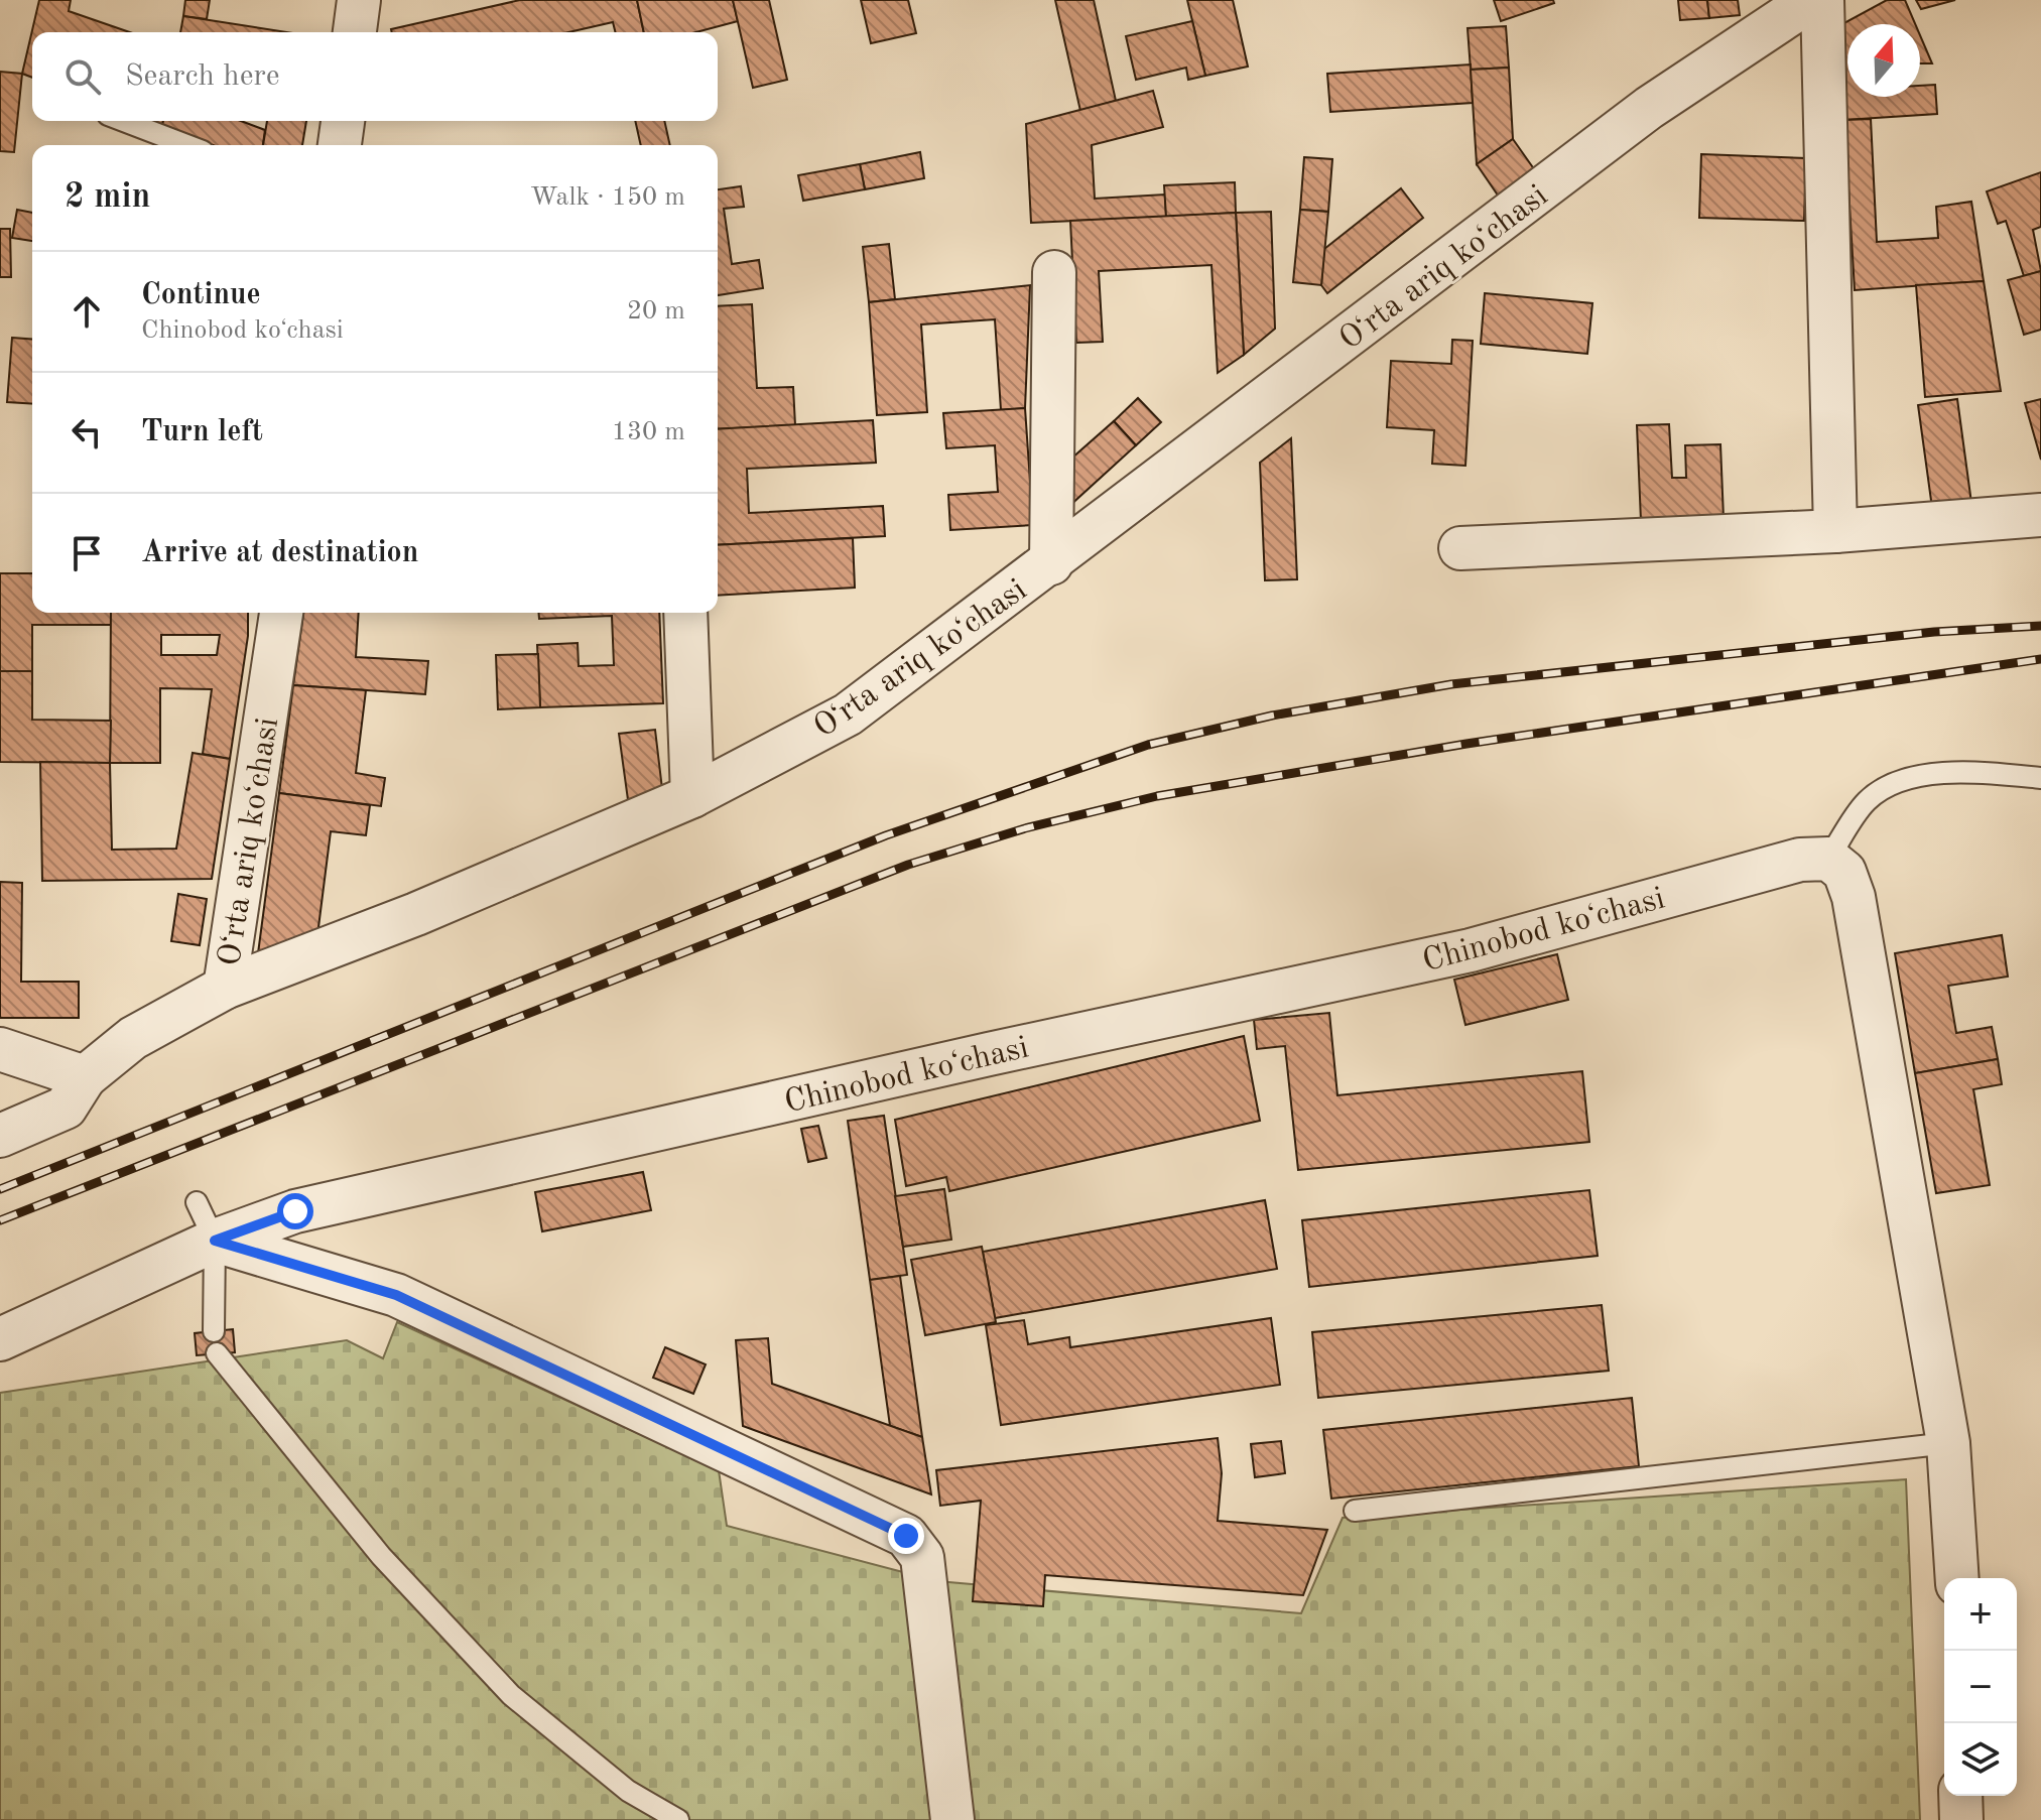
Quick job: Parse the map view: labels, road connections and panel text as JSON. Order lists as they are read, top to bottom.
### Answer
{
  "streets": {
    "street": ["Oʻrta ariq koʻchasi", "Chinobod koʻchasi"]
  },
  "north": "top",
  "page": {
    "search": "Search here",
    "heading": ["2 min", "Walk · 150 m"],
    "list": [
      ["Continue", "Chinobod koʻchasi", "20 m"],
      ["Turn left", "130 m"],
      "Arrive at destination"
    ],
    "map_buttons": ["+", "−"]
  }
}
